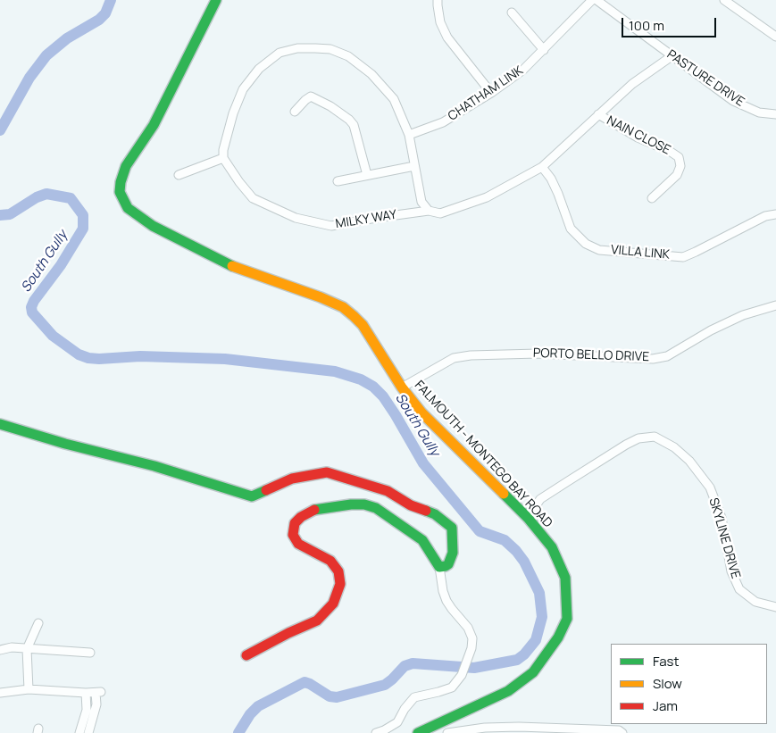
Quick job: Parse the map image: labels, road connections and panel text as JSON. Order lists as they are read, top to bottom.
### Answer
{
  "streets": {
    "main road": ["FALMOUTH - MONTEGO BAY ROAD"],
    "street": [
      "PASTURE DRIVE",
      "CHATHAM LINK",
      "NAIN CLOSE",
      "MILKY WAY",
      "VILLA LINK",
      "PORTO BELLO DRIVE",
      "SKYLINE DRIVE"
    ]
  },
  "crossings": [
    ["PASTURE DRIVE", "MILKY WAY"],
    ["NAIN CLOSE", "MILKY WAY"],
    ["MILKY WAY", "VILLA LINK"],
    ["PORTO BELLO DRIVE", "FALMOUTH - MONTEGO BAY ROAD"],
    ["FALMOUTH - MONTEGO BAY ROAD", "SKYLINE DRIVE"]
  ],
  "water": ["South Gully"],
  "legend": ["Fast", "Slow", "Jam"],
  "scale_bar": "100 m"
}
